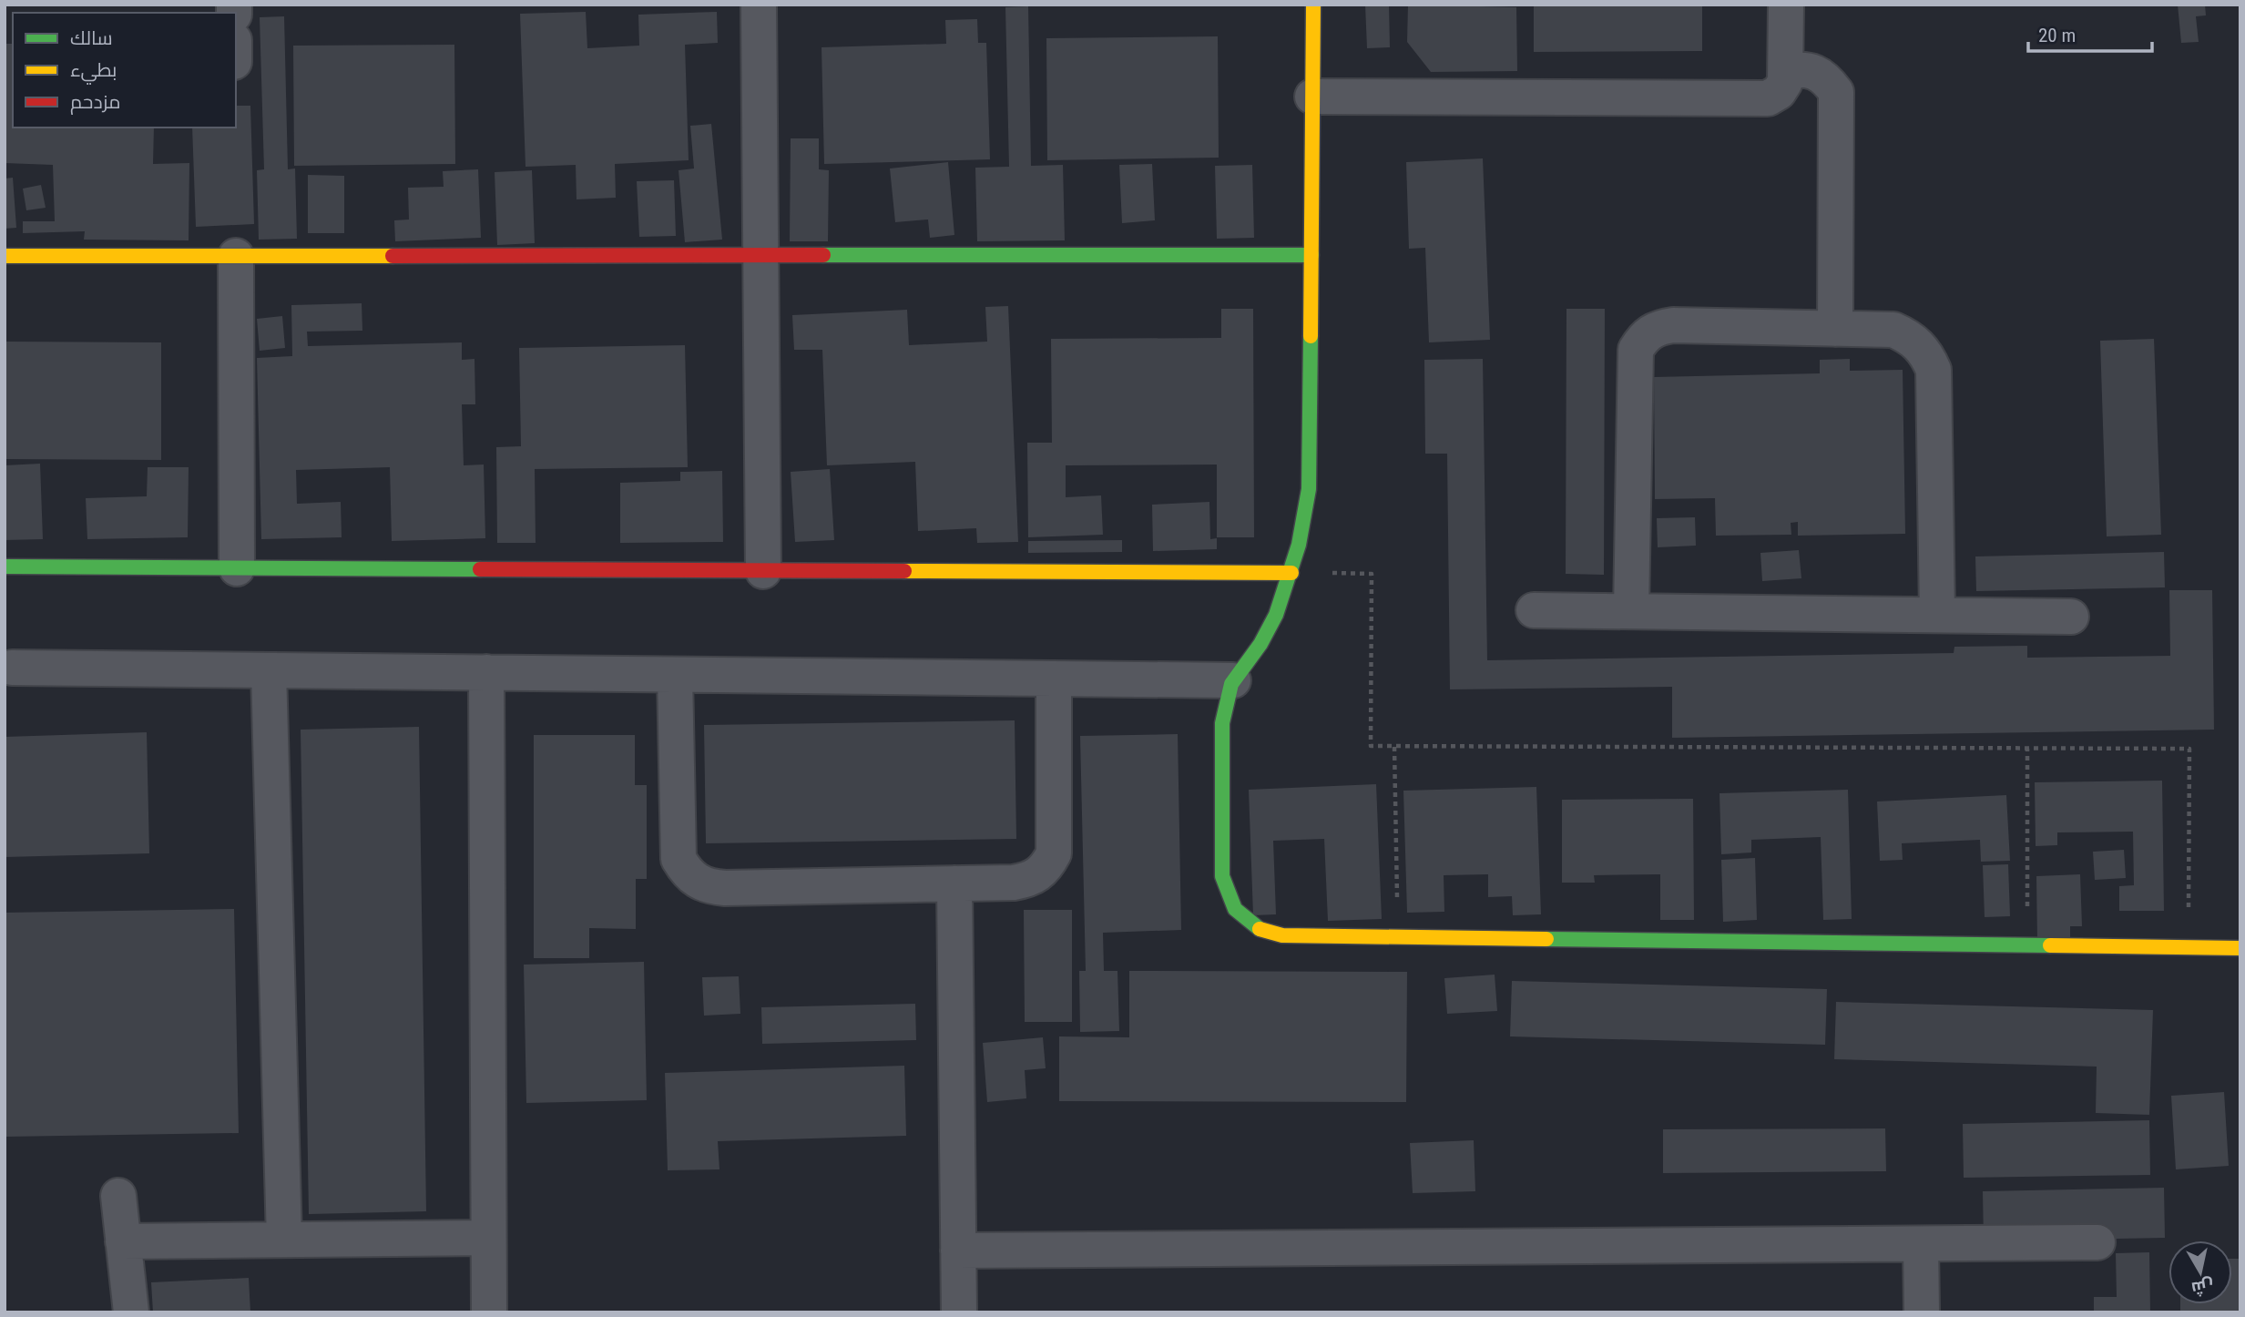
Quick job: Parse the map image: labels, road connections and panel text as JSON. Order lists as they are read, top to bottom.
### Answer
{
  "legend": ["سالك", "بطيء", "مزدحم"],
  "scale_bar": "20 m",
  "north": "bottom"
}
